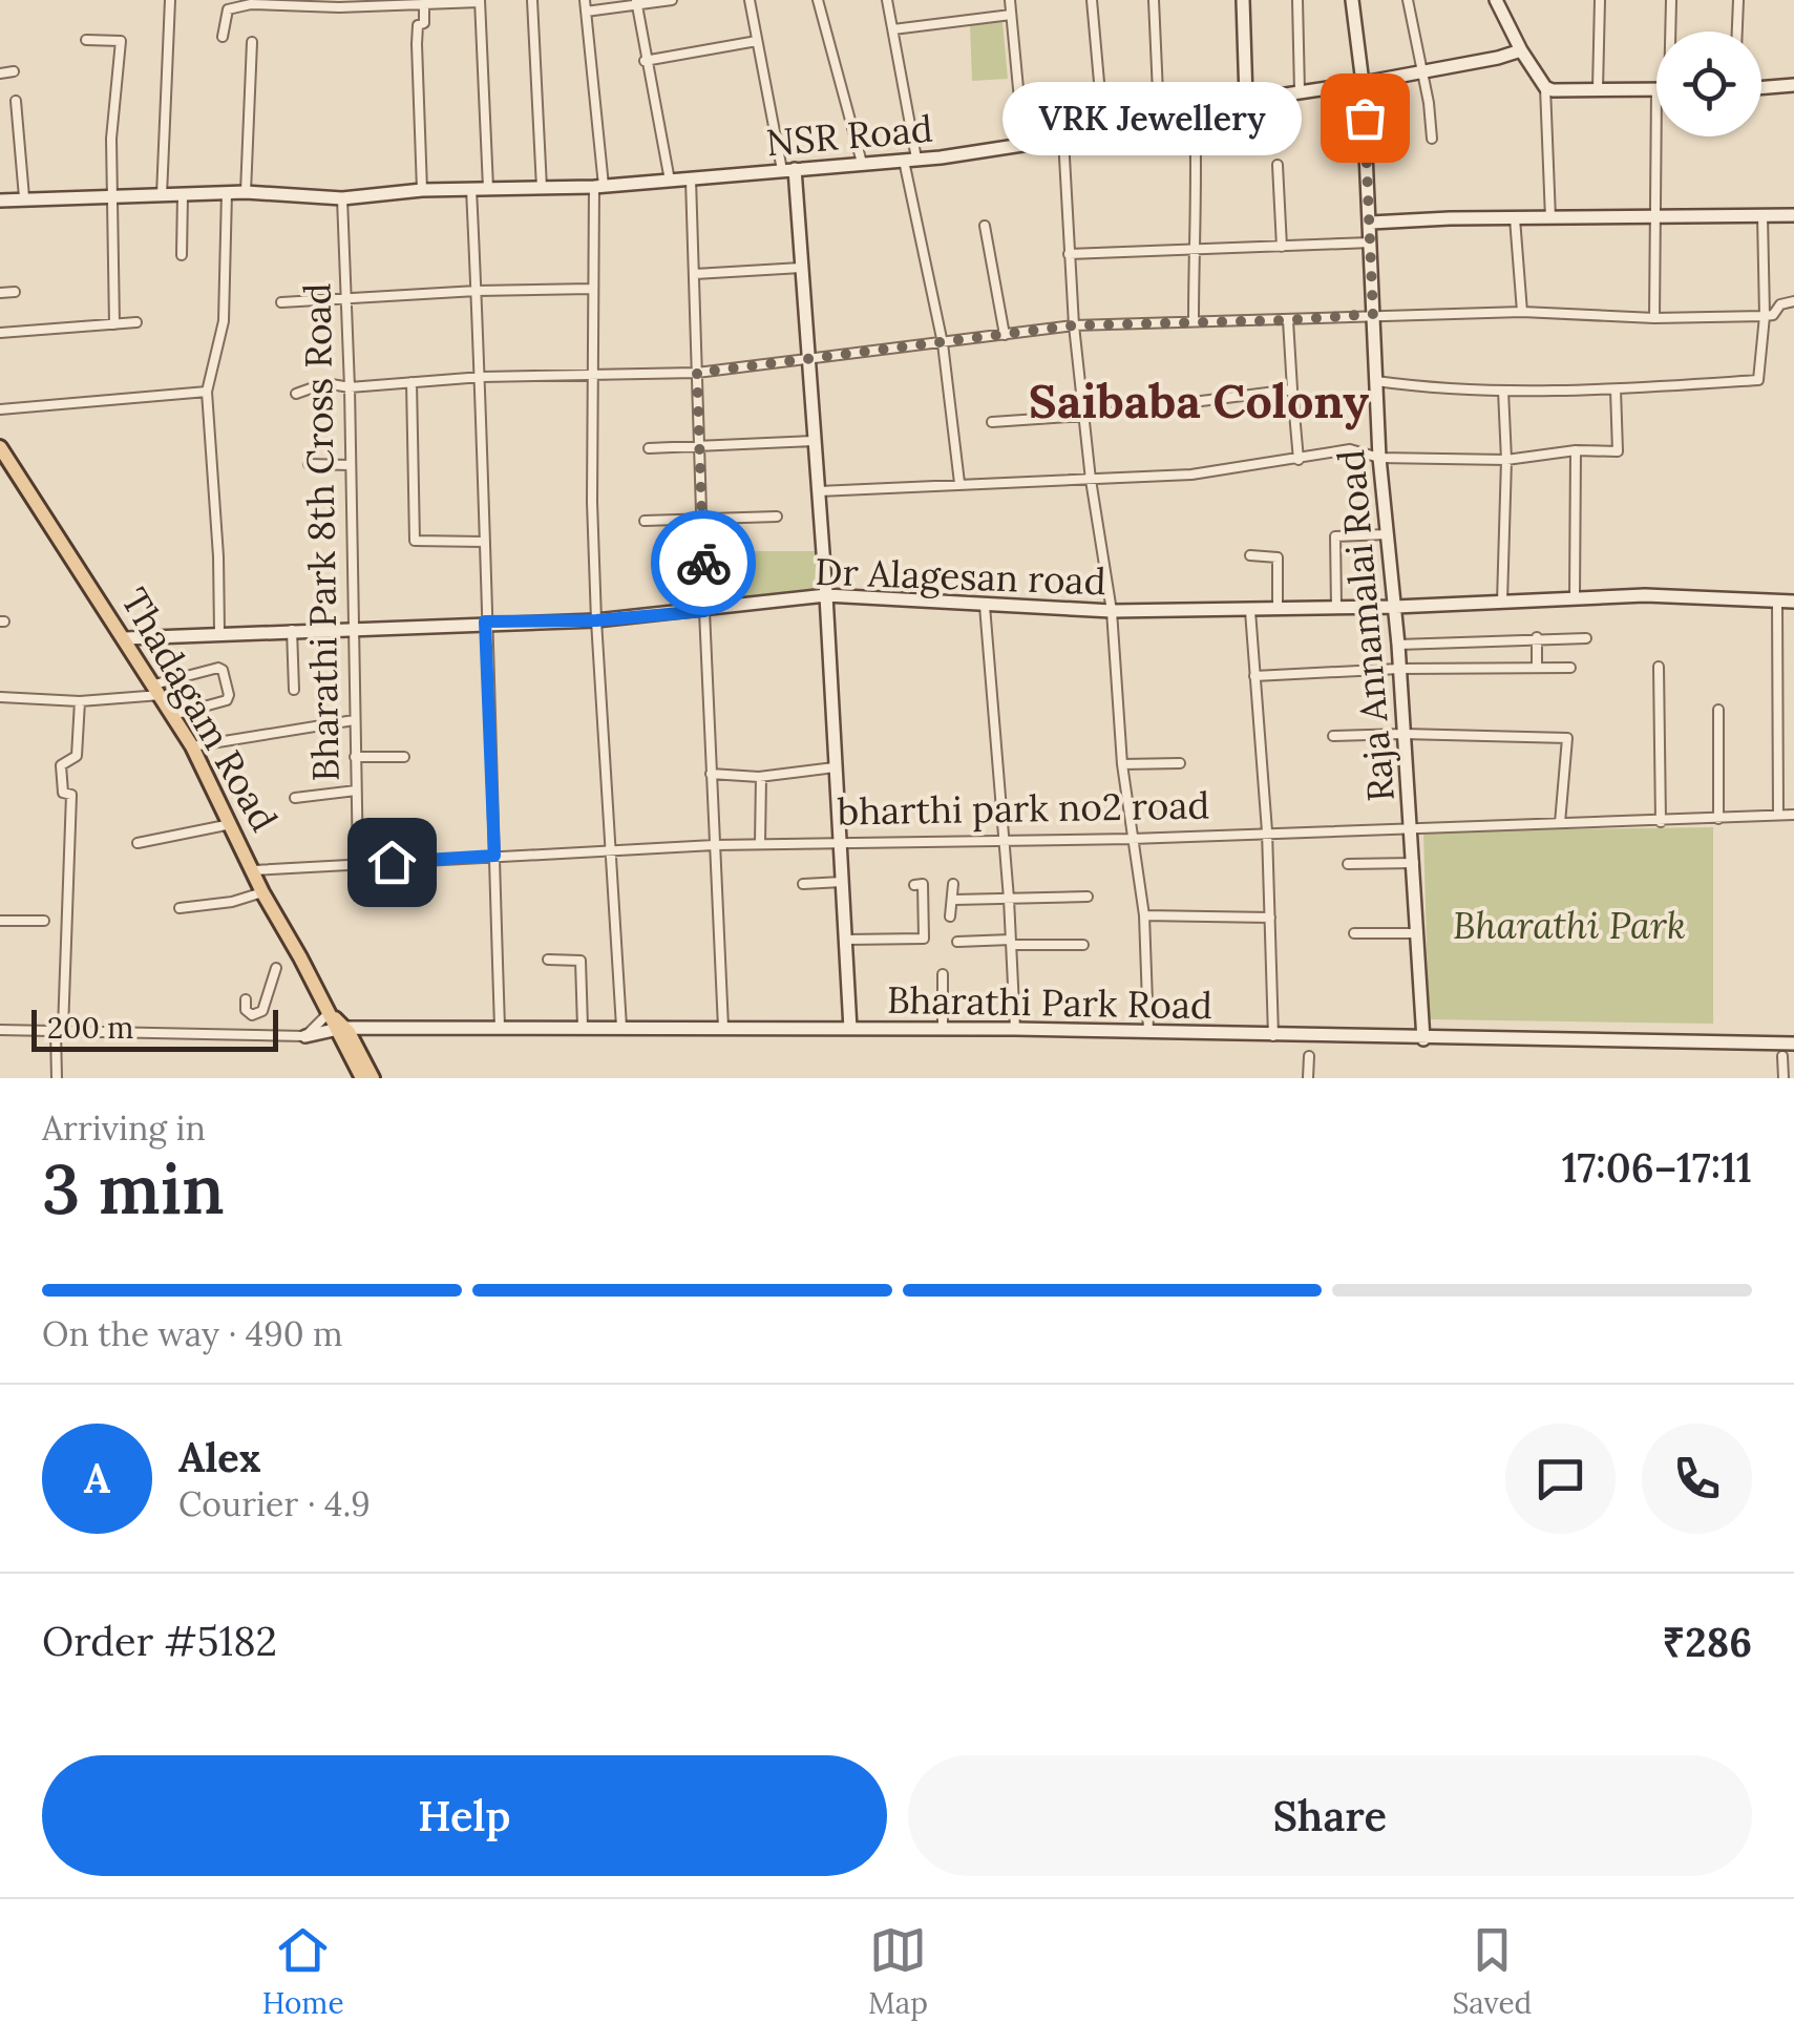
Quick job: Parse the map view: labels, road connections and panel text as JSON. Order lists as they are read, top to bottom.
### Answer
{
  "streets": {
    "main road": ["Thadagam Road"],
    "street": [
      "NSR Road",
      "Bharathi Park 8th Cross Road",
      "Dr Alagesan road",
      "Raja Annamalai Road",
      "bharthi park no2 road",
      "Bharathi Park Road"
    ]
  },
  "crossings": [
    ["NSR Road", "Bharathi Park 8th Cross Road"],
    ["NSR Road", "Raja Annamalai Road"],
    ["Bharathi Park 8th Cross Road", "Dr Alagesan road"],
    ["Bharathi Park 8th Cross Road", "bharthi park no2 road"],
    ["Dr Alagesan road", "Raja Annamalai Road"],
    ["Dr Alagesan road", "Thadagam Road"],
    ["Raja Annamalai Road", "bharthi park no2 road"],
    ["Raja Annamalai Road", "Bharathi Park Road"],
    ["Thadagam Road", "bharthi park no2 road"],
    ["Thadagam Road", "Bharathi Park Road"]
  ],
  "districts": ["Saibaba Colony"],
  "parks": ["Bharathi Park"],
  "places": ["VRK Jewellery"],
  "scale_bar": "200 m",
  "page": {
    "bubble": "VRK Jewellery",
    "scale": "200 m",
    "heading": ["3 min", "Arriving in", "17:06–17:11"],
    "panel": [
      "Alex",
      "Courier · 4.9",
      "Order #5182",
      "₹286"
    ],
    "bar": "On the way · 490 m",
    "round": "A",
    "buttons": ["Help", "Share"],
    "tabs": ["Home", "Map", "Saved"]
  }
}
